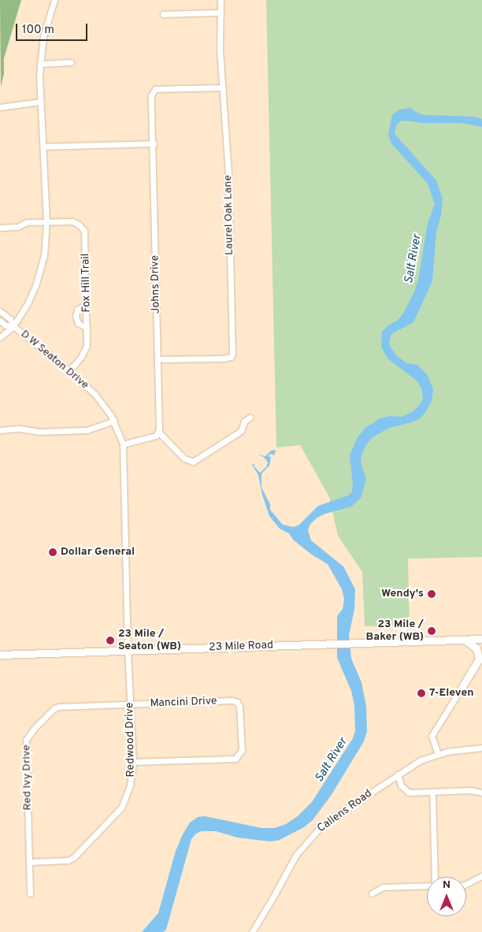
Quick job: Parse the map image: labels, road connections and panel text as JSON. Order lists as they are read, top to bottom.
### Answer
{
  "streets": {
    "main road": ["23 Mile Road"],
    "street": [
      "Laurel Oak Lane",
      "Fox Hill Trail",
      "Johns Drive",
      "D W Seaton Drive",
      "Mancini Drive",
      "Redwood Drive",
      "Red Ivy Drive",
      "Callens Road"
    ]
  },
  "crossings": [
    ["Laurel Oak Lane", "Johns Drive"],
    ["Fox Hill Trail", "D W Seaton Drive"],
    ["D W Seaton Drive", "23 Mile Road"],
    ["D W Seaton Drive", "Redwood Drive"],
    ["23 Mile Road", "Redwood Drive"],
    ["Mancini Drive", "Redwood Drive"],
    ["Mancini Drive", "Red Ivy Drive"],
    ["Redwood Drive", "Red Ivy Drive"]
  ],
  "water": ["Salt River"],
  "places": [
    "Dollar General",
    "Wendy's",
    "23 Mile / Baker (WB)",
    "23 Mile / Seaton (WB)",
    "7-Eleven"
  ],
  "scale_bar": "100 m",
  "north": "top"
}
